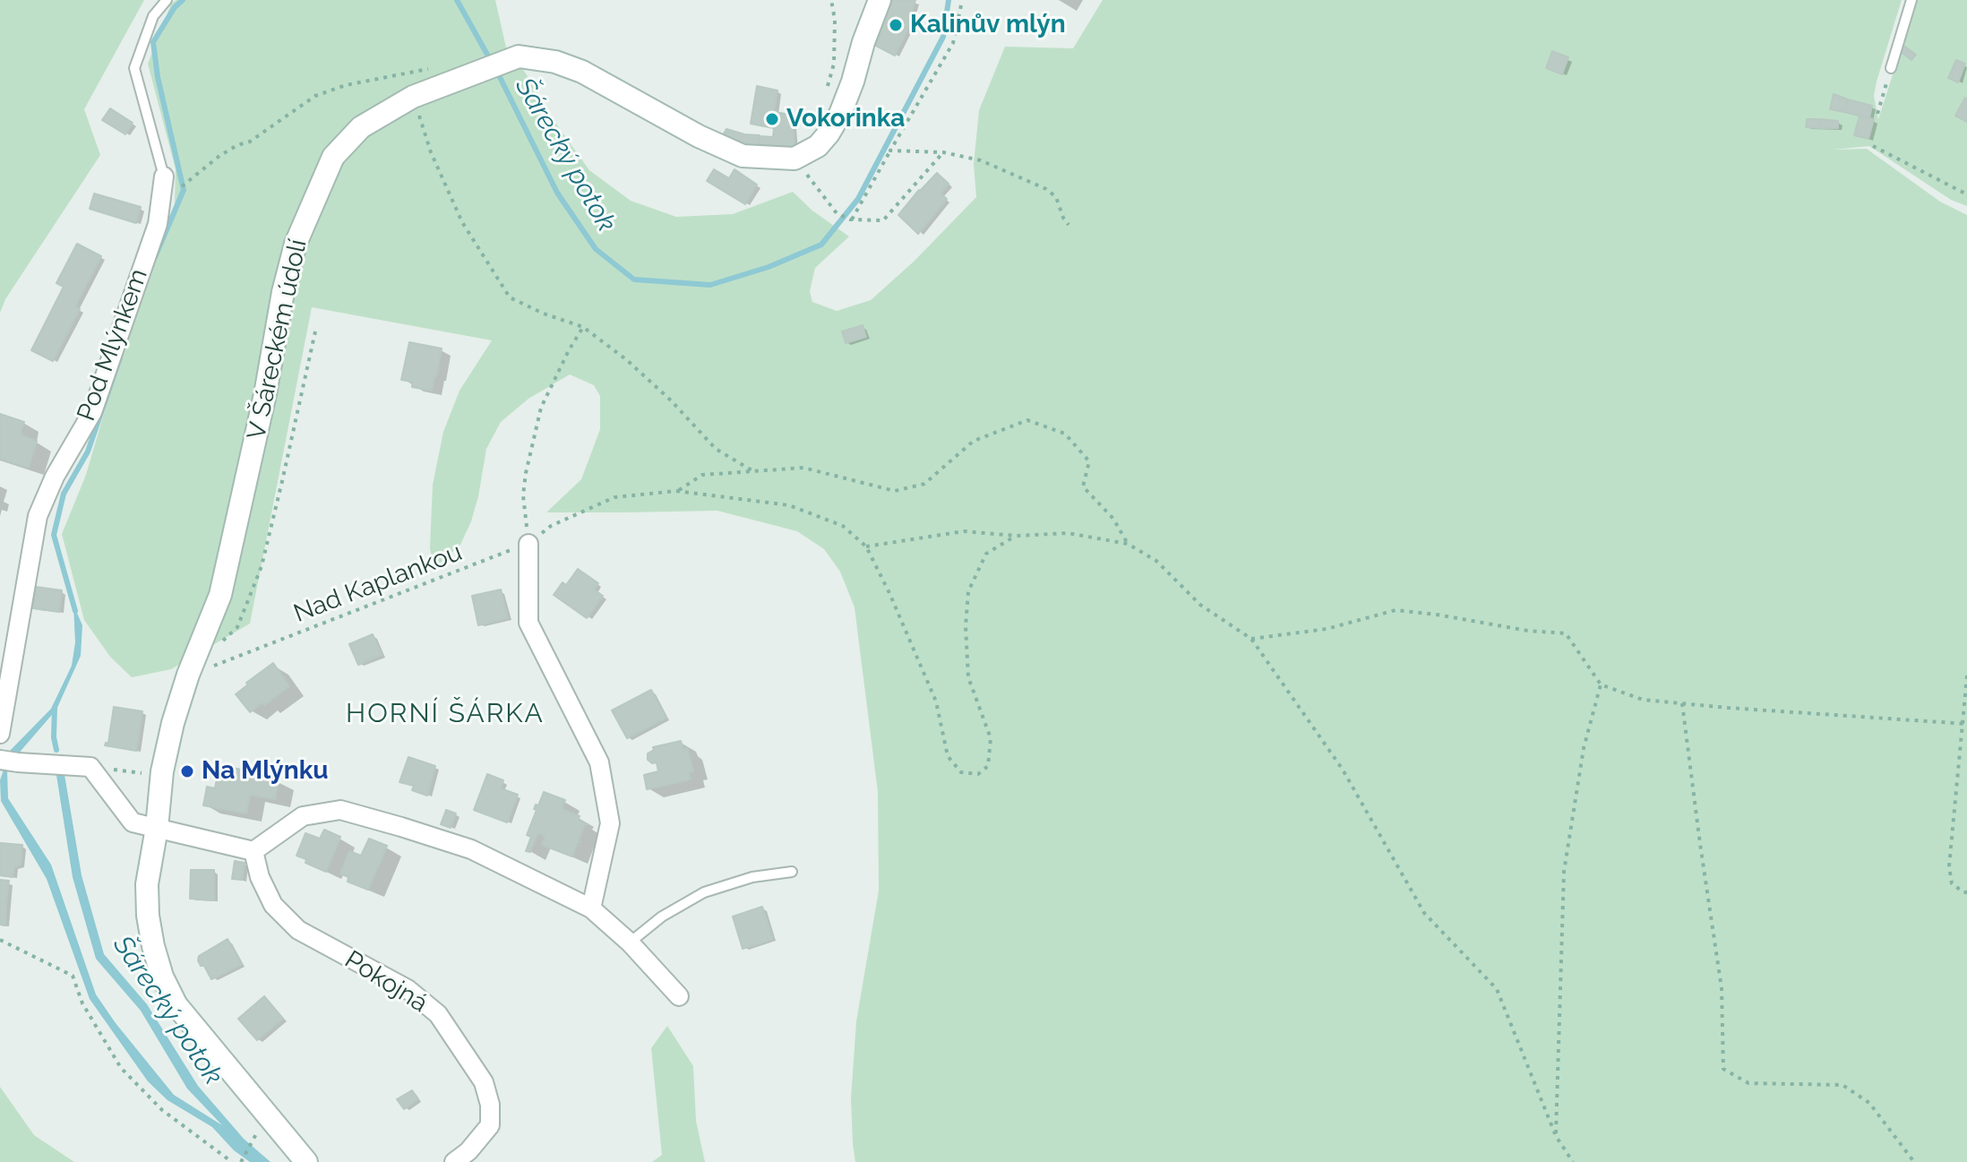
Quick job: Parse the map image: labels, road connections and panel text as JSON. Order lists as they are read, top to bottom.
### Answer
{
  "streets": {
    "street": ["V Šáreckém údolí", "Pod Mlýnkem", "Pokojná"],
    "path": ["Nad Kaplankou"]
  },
  "crossings": [
    ["V Šáreckém údolí", "Nad Kaplankou"]
  ],
  "districts": ["HORNÍ ŠÁRKA"],
  "water": ["Šárecký potok"],
  "places": ["Kalinův mlýn", "Vokorinka", "Na Mlýnku"]
}
